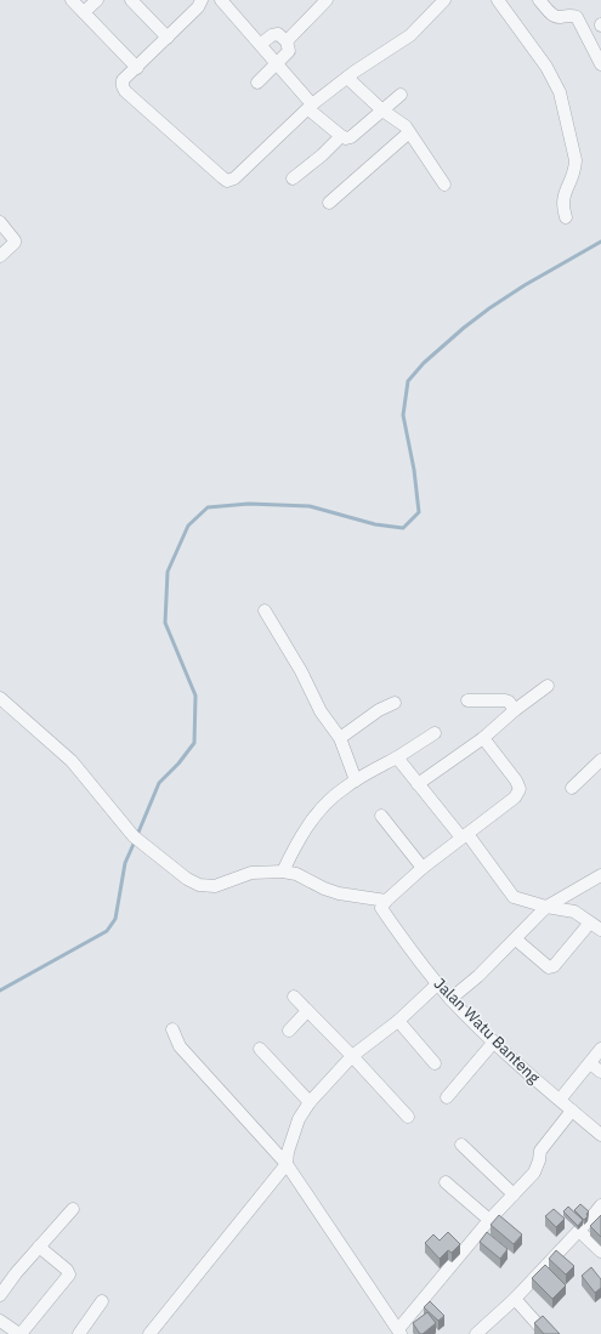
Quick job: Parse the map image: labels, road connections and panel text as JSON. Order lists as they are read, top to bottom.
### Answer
{
  "streets": {
    "street": ["Jalan Watu Banteng"]
  }
}
